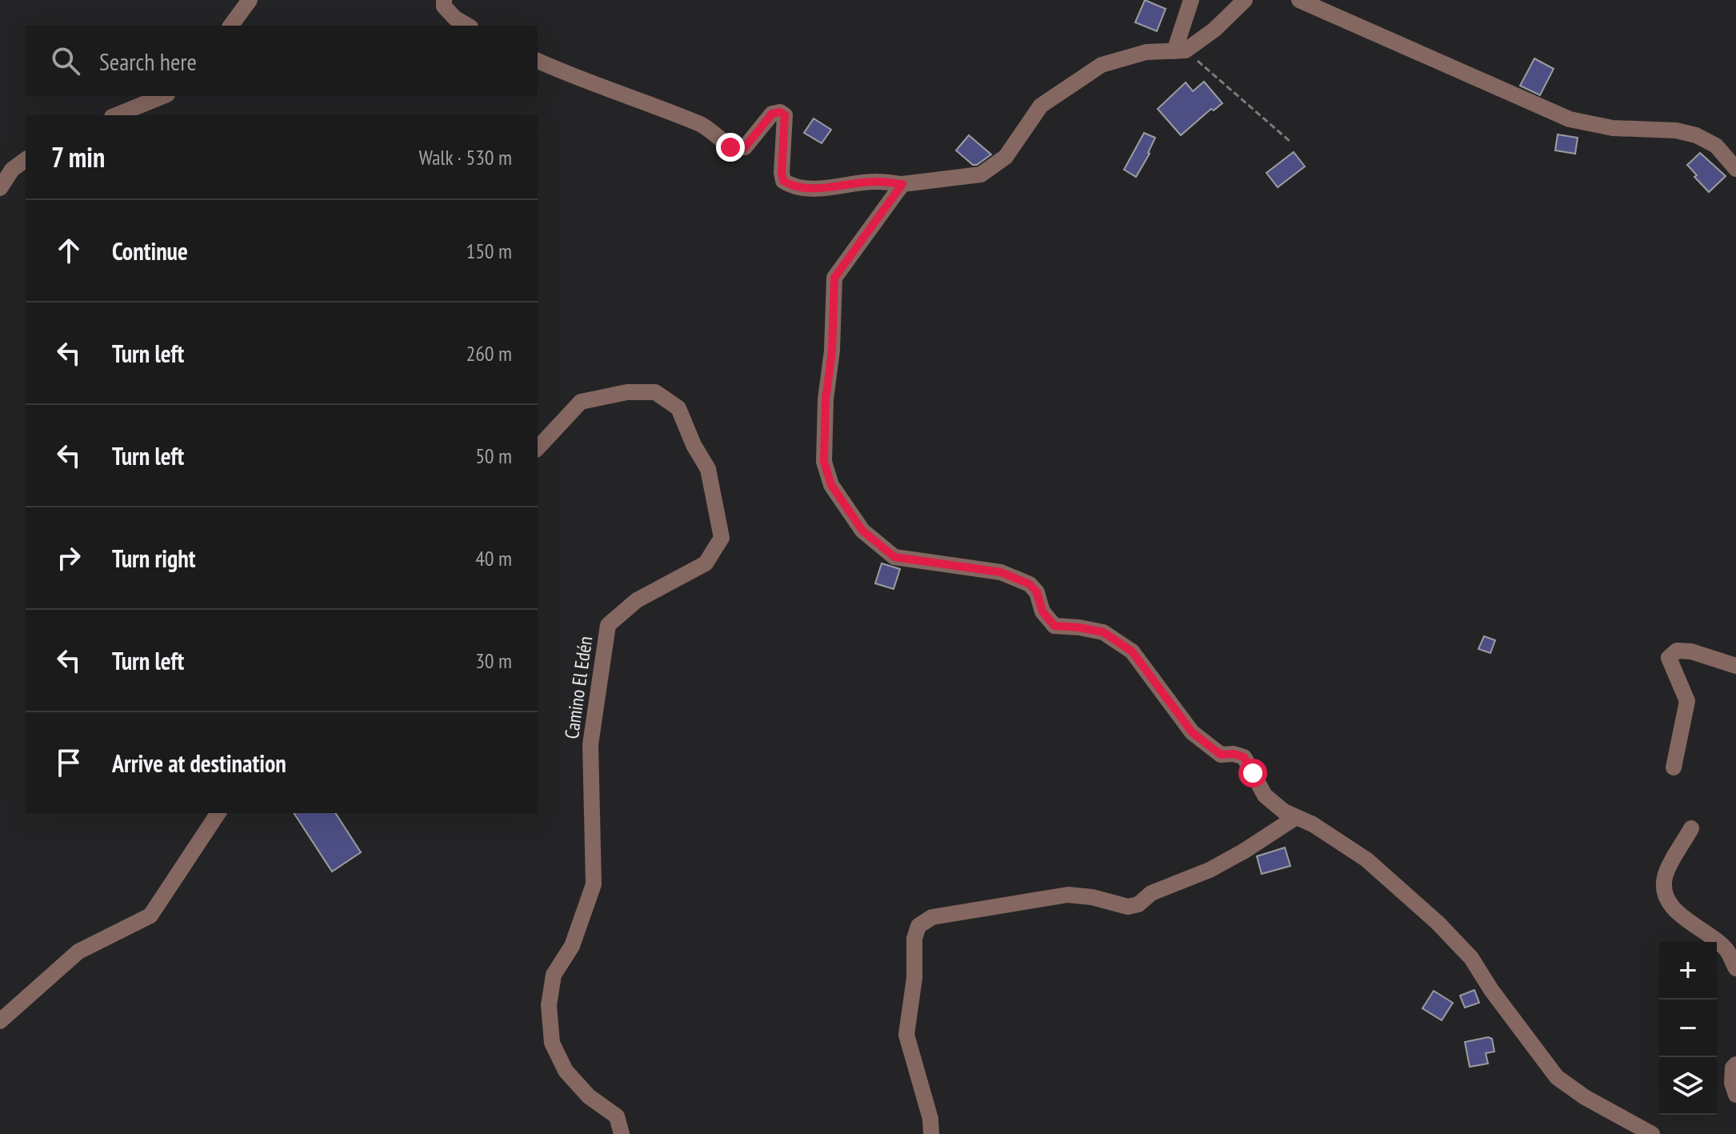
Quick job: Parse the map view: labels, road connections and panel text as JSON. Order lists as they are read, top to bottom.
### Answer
{
  "streets": {
    "street": ["Camino El Edén"]
  },
  "page": {
    "search": "Search here",
    "heading": ["7 min", "Walk · 530 m"],
    "list": [
      ["Continue", "150 m"],
      ["Turn left", "260 m"],
      ["Turn left", "50 m"],
      ["Turn right", "40 m"],
      ["Turn left", "30 m"],
      "Arrive at destination"
    ],
    "map_buttons": ["+", "−"]
  }
}
